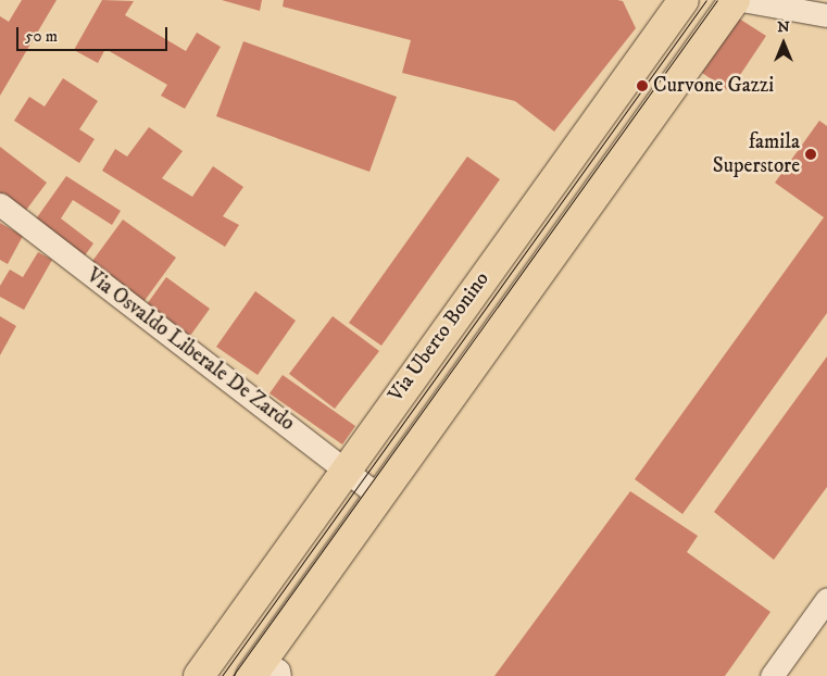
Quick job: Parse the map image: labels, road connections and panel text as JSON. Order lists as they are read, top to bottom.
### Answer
{
  "streets": {
    "main road": ["Via Uberto Bonino"],
    "street": ["Via Osvaldo Liberale De Zardo"]
  },
  "crossings": [
    ["Via Uberto Bonino", "Via Osvaldo Liberale De Zardo"]
  ],
  "places": ["Curvone Gazzi", "famila Superstore"],
  "scale_bar": "50 m",
  "north": "top"
}
